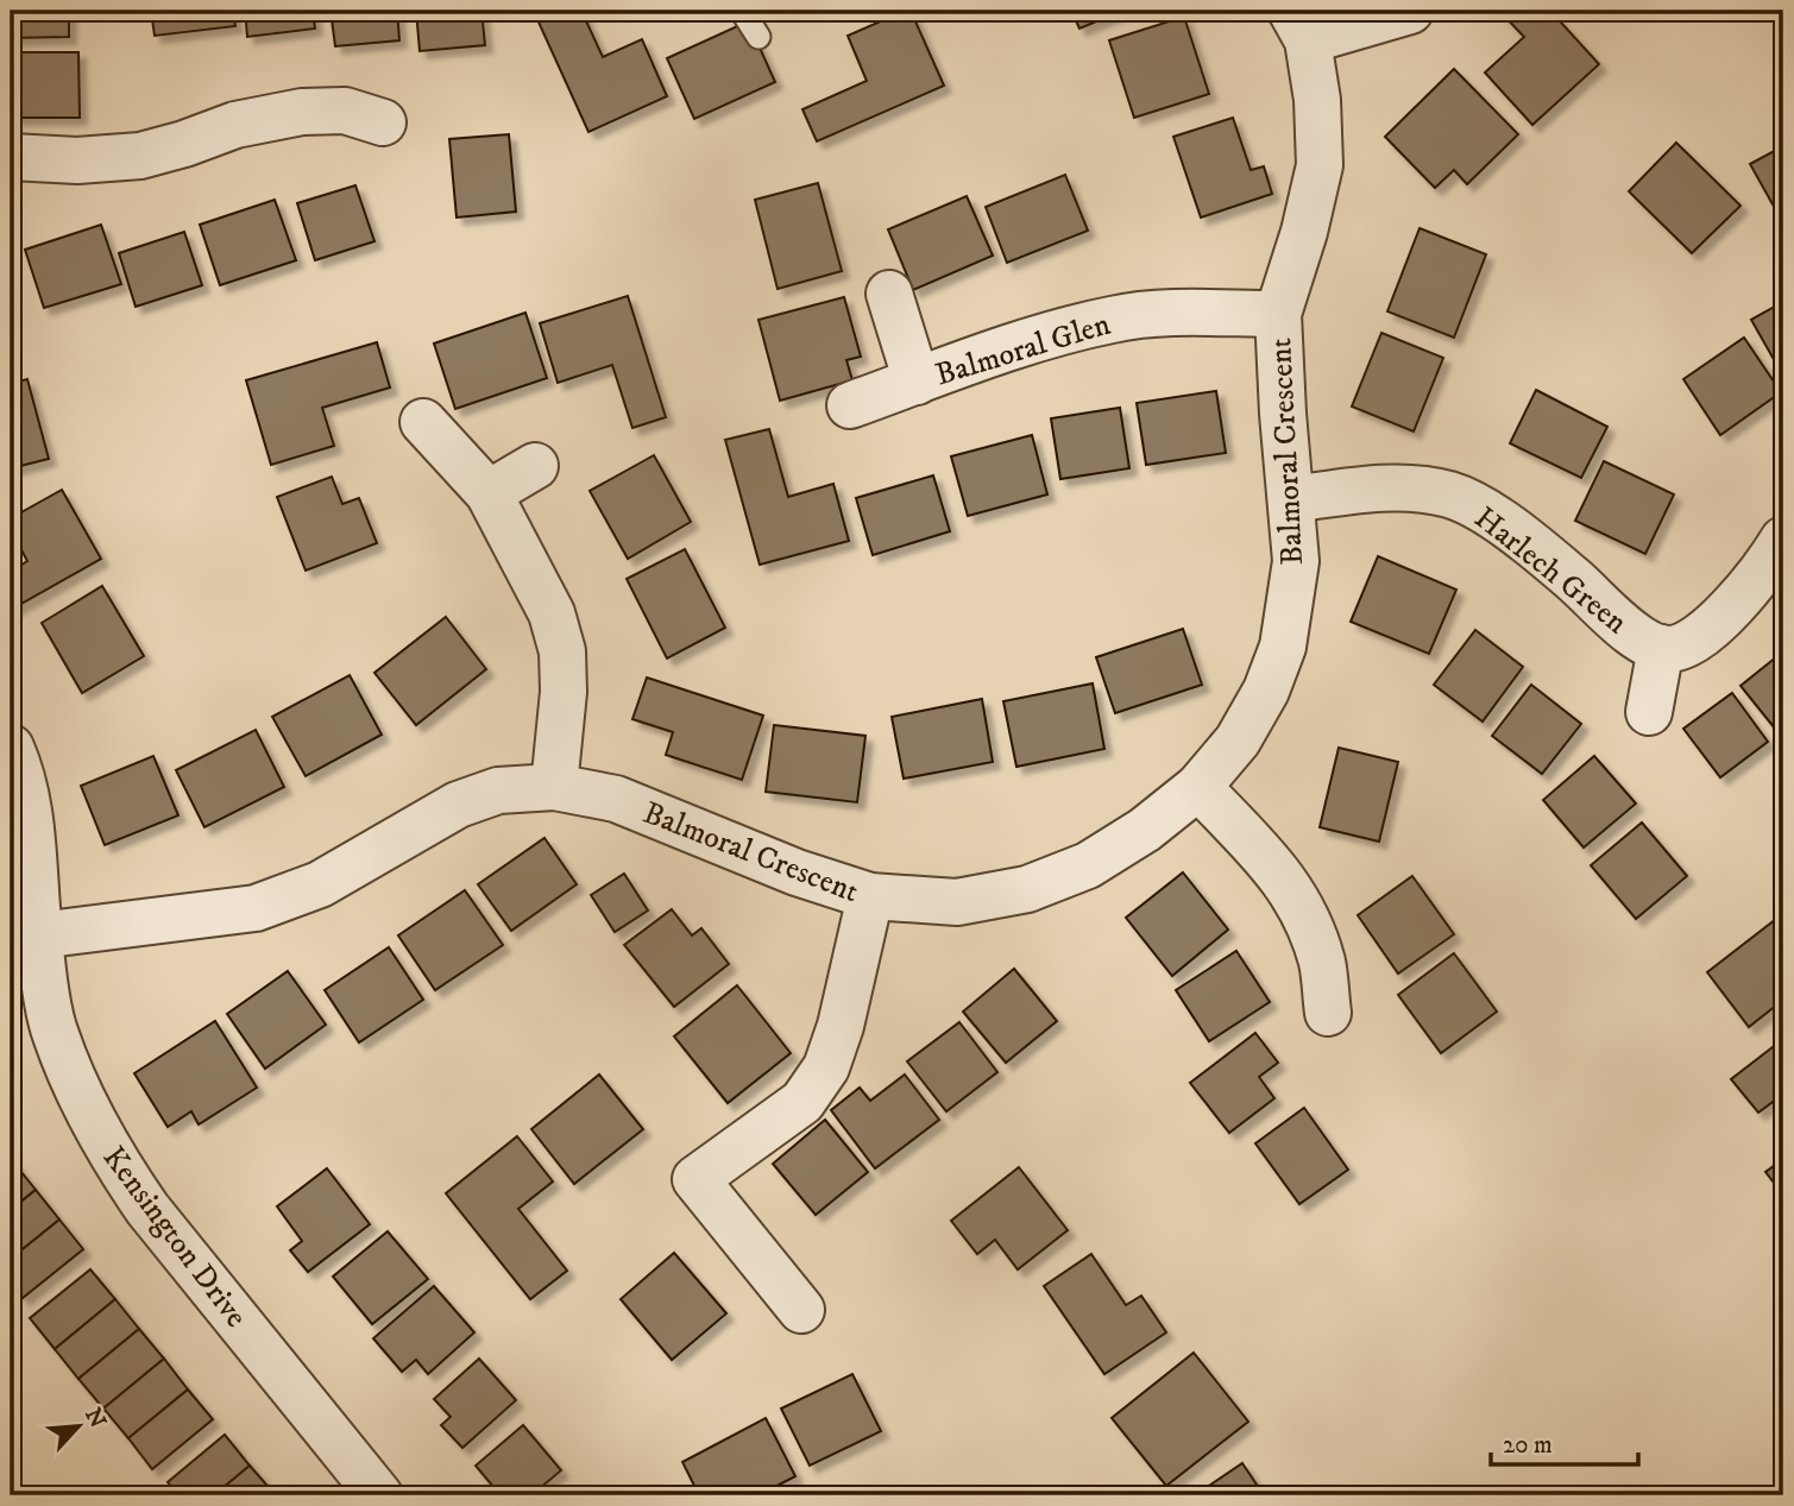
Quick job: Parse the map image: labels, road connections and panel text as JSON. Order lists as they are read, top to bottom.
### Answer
{
  "streets": {
    "street": [
      "Balmoral Glen",
      "Balmoral Crescent",
      "Harlech Green",
      "Kensington Drive"
    ]
  },
  "crossings": [
    ["Balmoral Glen", "Balmoral Crescent"],
    ["Balmoral Crescent", "Harlech Green"],
    ["Balmoral Crescent", "Kensington Drive"]
  ],
  "scale_bar": "20 m",
  "north": "top right"
}
